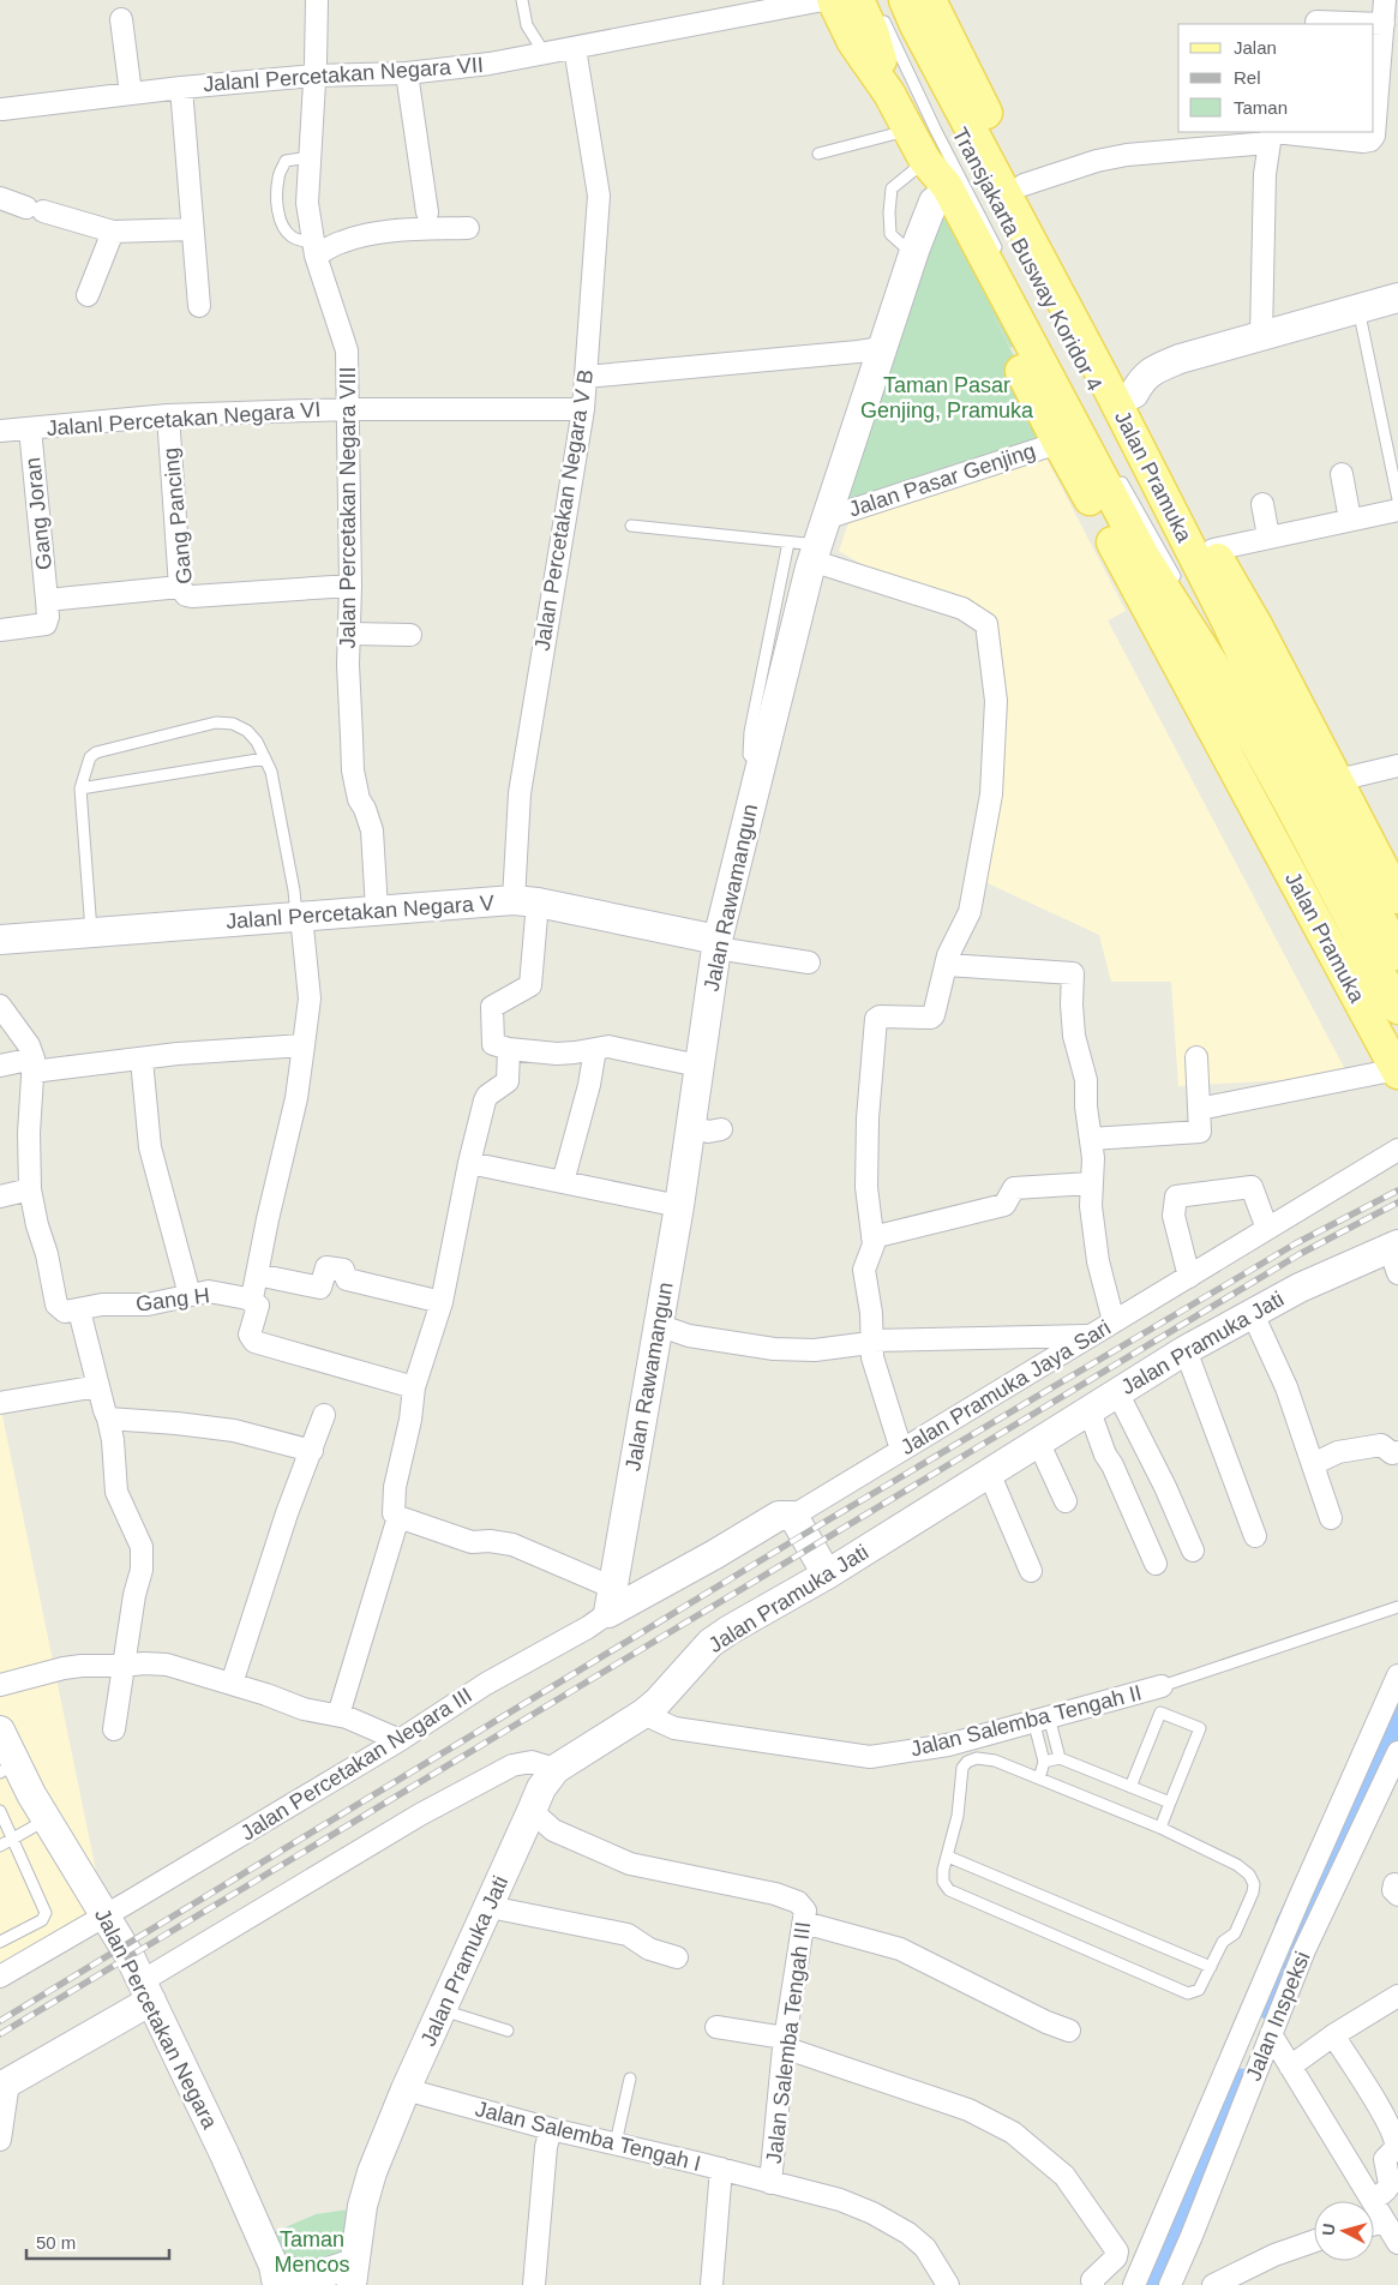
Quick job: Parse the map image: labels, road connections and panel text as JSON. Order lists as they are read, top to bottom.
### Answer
{
  "streets": {
    "main road": ["Jalan Pramuka"],
    "street": [
      "Jalanl Percetakan Negara VII",
      "Jalanl Percetakan Negara VI",
      "Jalan Pasar Genjing",
      "Jalan Percetakan Negara VIII",
      "Jalan Percetakan Negara V B",
      "Gang Joran",
      "Gang Pancing",
      "Jalan Rawamangun",
      "Jalanl Percetakan Negara V",
      "Gang H",
      "Jalan Pramuka Jati",
      "Jalan Pramuka Jaya Sari",
      "Jalan Salemba Tengah II",
      "Jalan Percetakan Negara III",
      "Jalan Inspeksi",
      "Jalan Percetakan Negara",
      "Jalan Salemba Tengah III",
      "Jalan Salemba Tengah I"
    ],
    "lane": ["Transjakarta Busway Koridor 4"]
  },
  "crossings": [
    ["Jalanl Percetakan Negara VII", "Jalan Percetakan Negara VIII"],
    ["Jalanl Percetakan Negara VII", "Jalan Percetakan Negara V B"],
    ["Transjakarta Busway Koridor 4", "Jalan Pramuka"],
    ["Jalanl Percetakan Negara VI", "Jalan Percetakan Negara VIII"],
    ["Jalanl Percetakan Negara VI", "Jalan Percetakan Negara V B"],
    ["Jalanl Percetakan Negara VI", "Gang Joran"],
    ["Jalanl Percetakan Negara VI", "Gang Pancing"],
    ["Jalan Pramuka", "Jalan Pasar Genjing"],
    ["Jalan Pramuka", "Jalan Rawamangun"],
    ["Jalan Pasar Genjing", "Jalan Rawamangun"],
    ["Jalan Percetakan Negara VIII", "Gang Pancing"],
    ["Jalan Percetakan Negara VIII", "Jalanl Percetakan Negara V"],
    ["Jalan Percetakan Negara V B", "Jalanl Percetakan Negara V"],
    ["Jalan Rawamangun", "Jalanl Percetakan Negara V"],
    ["Jalan Rawamangun", "Jalan Pramuka Jaya Sari"],
    ["Jalan Rawamangun", "Jalan Percetakan Negara III"],
    ["Jalan Pramuka Jati", "Jalan Salemba Tengah II"],
    ["Jalan Pramuka Jati", "Jalan Salemba Tengah III"],
    ["Jalan Pramuka Jati", "Jalan Salemba Tengah I"],
    ["Jalan Pramuka Jaya Sari", "Jalan Percetakan Negara III"],
    ["Jalan Percetakan Negara III", "Jalan Percetakan Negara"],
    ["Jalan Salemba Tengah III", "Jalan Salemba Tengah I"]
  ],
  "parks": ["Taman Pasar Genjing, Pramuka", "Taman Mencos"],
  "legend": ["Jalan", "Rel", "Taman"],
  "scale_bar": "50 m",
  "north": "left"
}
